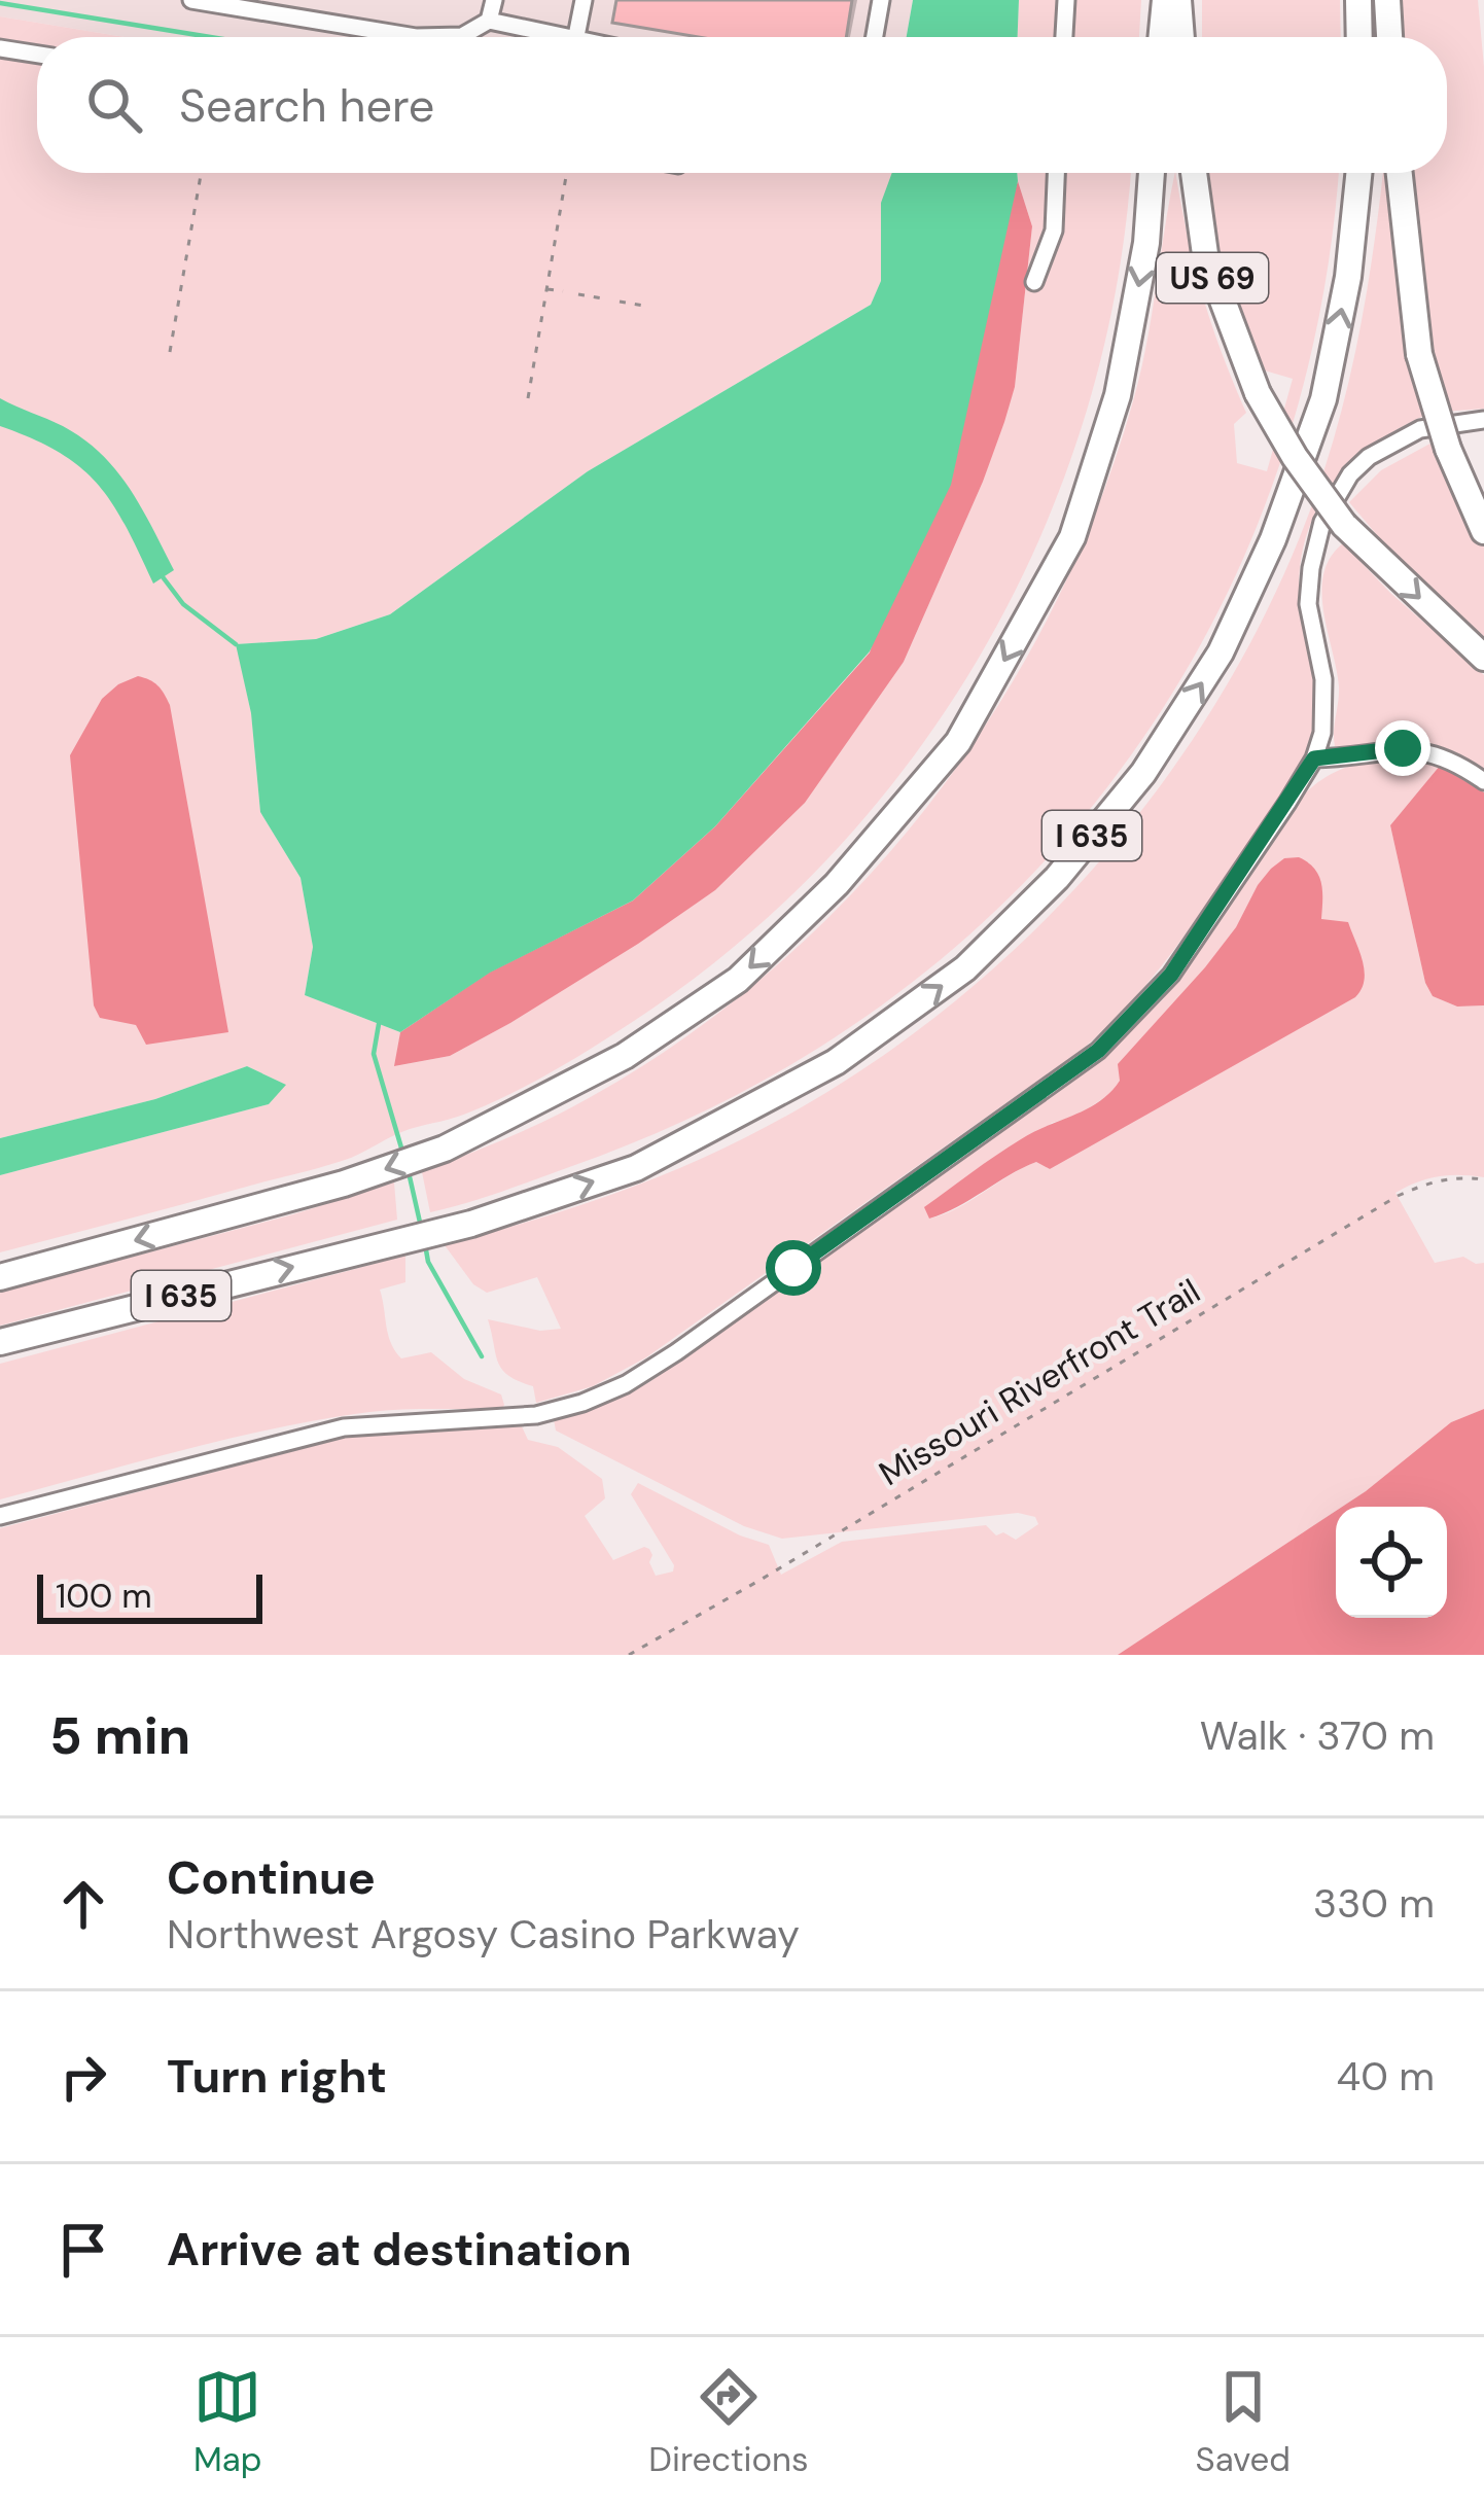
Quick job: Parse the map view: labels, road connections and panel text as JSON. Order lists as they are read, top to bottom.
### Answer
{
  "streets": {
    "highway": ["US 69", "I 635"],
    "path": ["Missouri Riverfront Trail"]
  },
  "scale_bar": "100 m",
  "page": {
    "search": "Search here",
    "scale": "100 m",
    "heading": ["5 min", "Walk · 370 m"],
    "list": [
      ["Continue", "Northwest Argosy Casino Parkway", "330 m"],
      ["Turn right", "40 m"],
      "Arrive at destination"
    ],
    "nav": ["Map", "Directions", "Saved"]
  }
}
